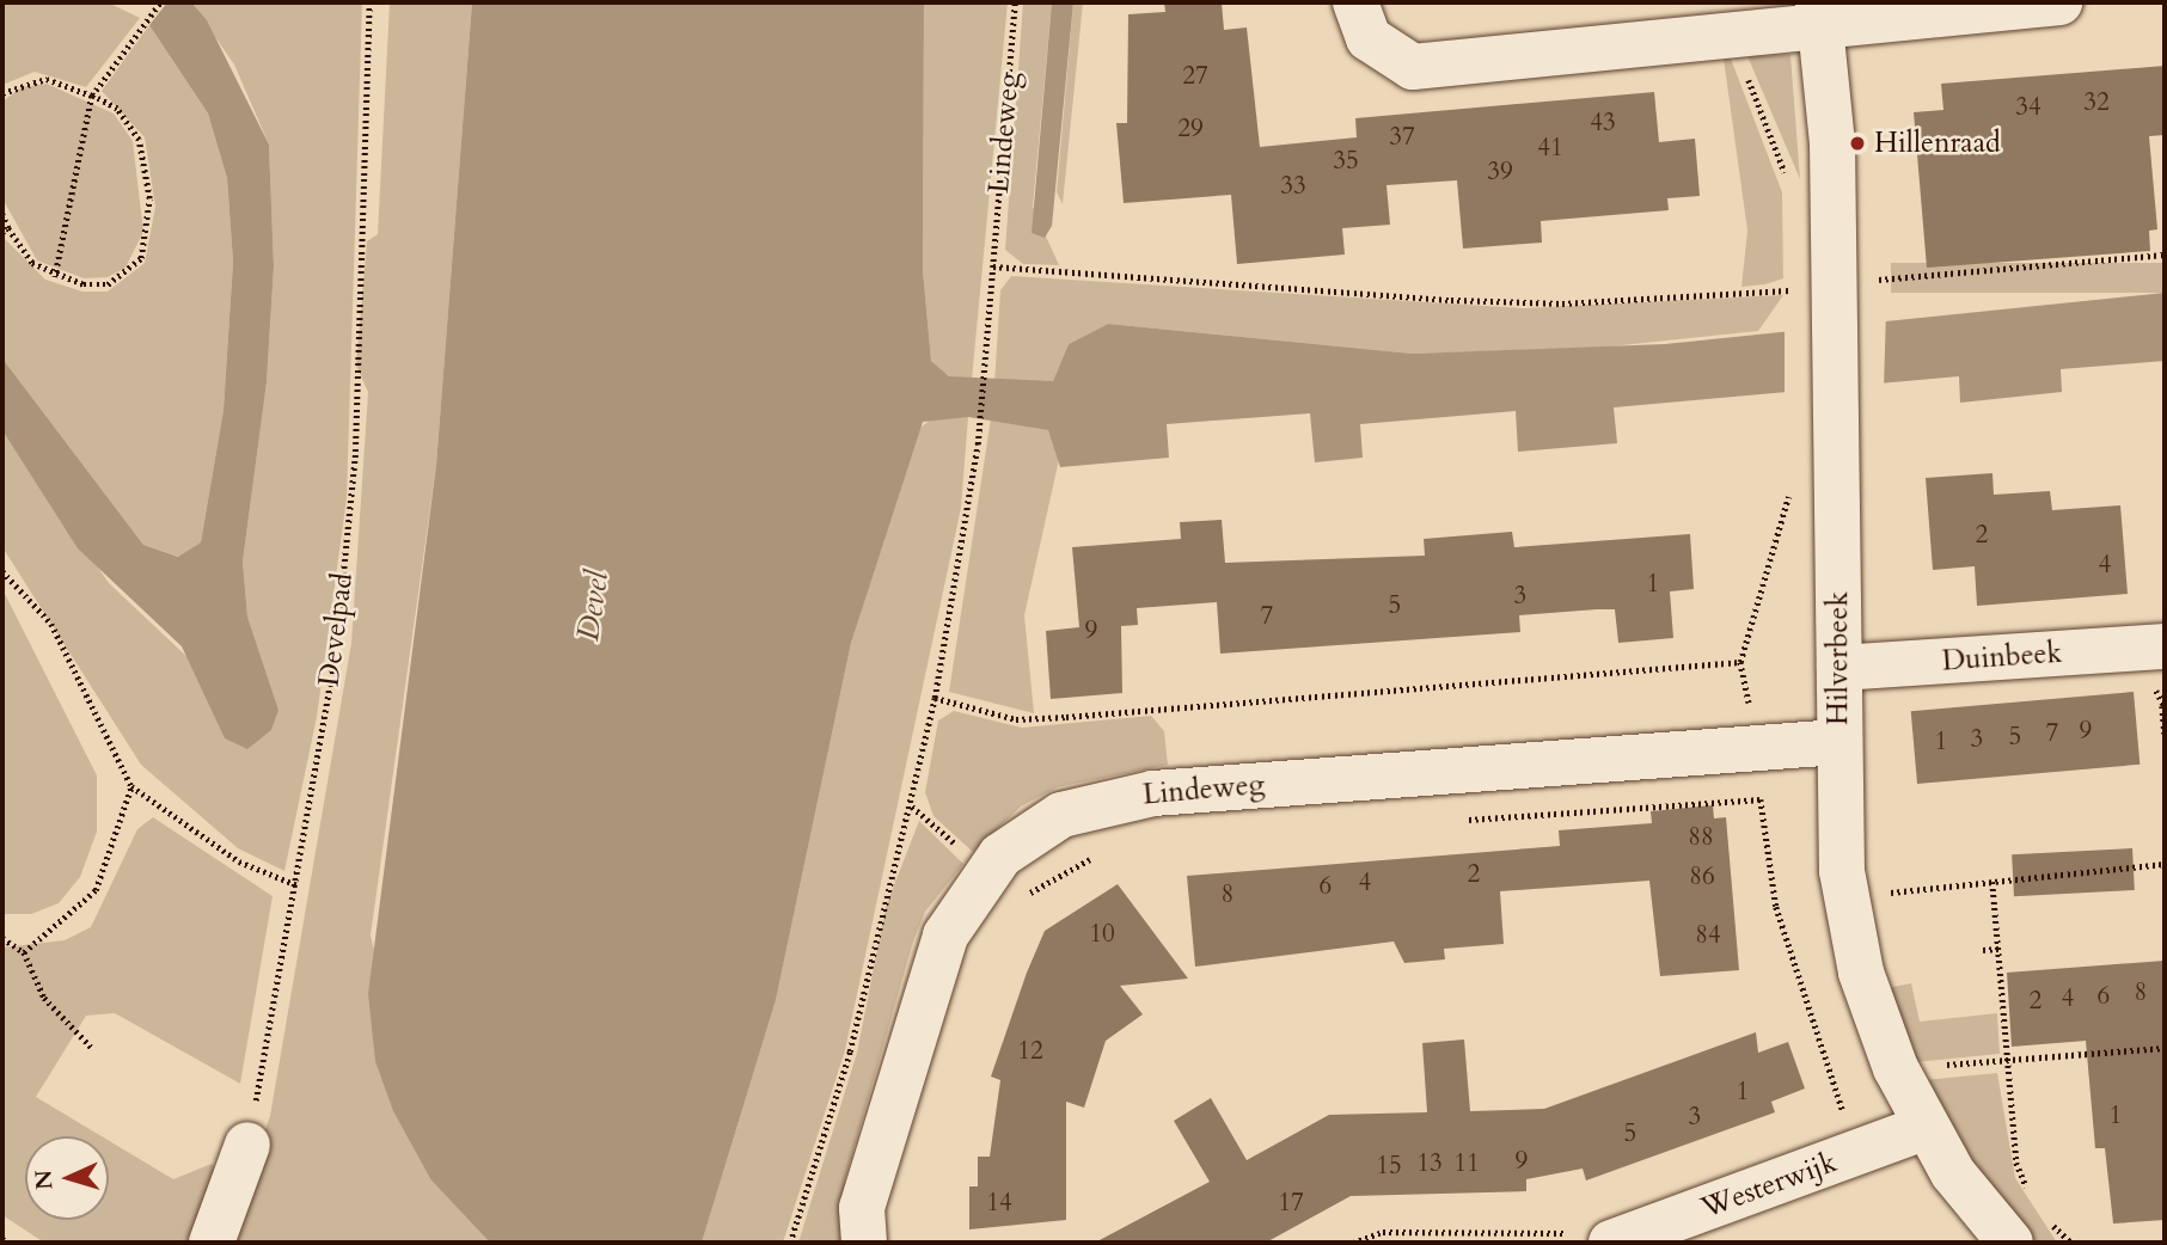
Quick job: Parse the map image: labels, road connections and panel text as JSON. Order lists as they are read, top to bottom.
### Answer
{
  "streets": {
    "street": [
      "Lindeweg",
      "Duinbeek",
      "Hilverbeek",
      "Westerwijk"
    ],
    "path": ["Develpad"]
  },
  "crossings": [
    ["Lindeweg", "Hilverbeek"],
    ["Duinbeek", "Hilverbeek"],
    ["Hilverbeek", "Westerwijk"]
  ],
  "water": ["Devel"],
  "places": ["Hillenraad"],
  "house_numbers": [
    "27",
    "32",
    "34",
    "43",
    "29",
    "37",
    "41",
    "35",
    "39",
    "33",
    "2",
    "4",
    "1",
    "3",
    "5",
    "7",
    "9",
    "9",
    "7",
    "5",
    "3",
    "1",
    "88",
    "2",
    "86",
    "4",
    "6",
    "8",
    "10",
    "84",
    "8",
    "6",
    "4",
    "2",
    "12",
    "1",
    "1",
    "3",
    "5",
    "9",
    "13",
    "11",
    "15",
    "14",
    "17"
  ],
  "north": "left"
}
